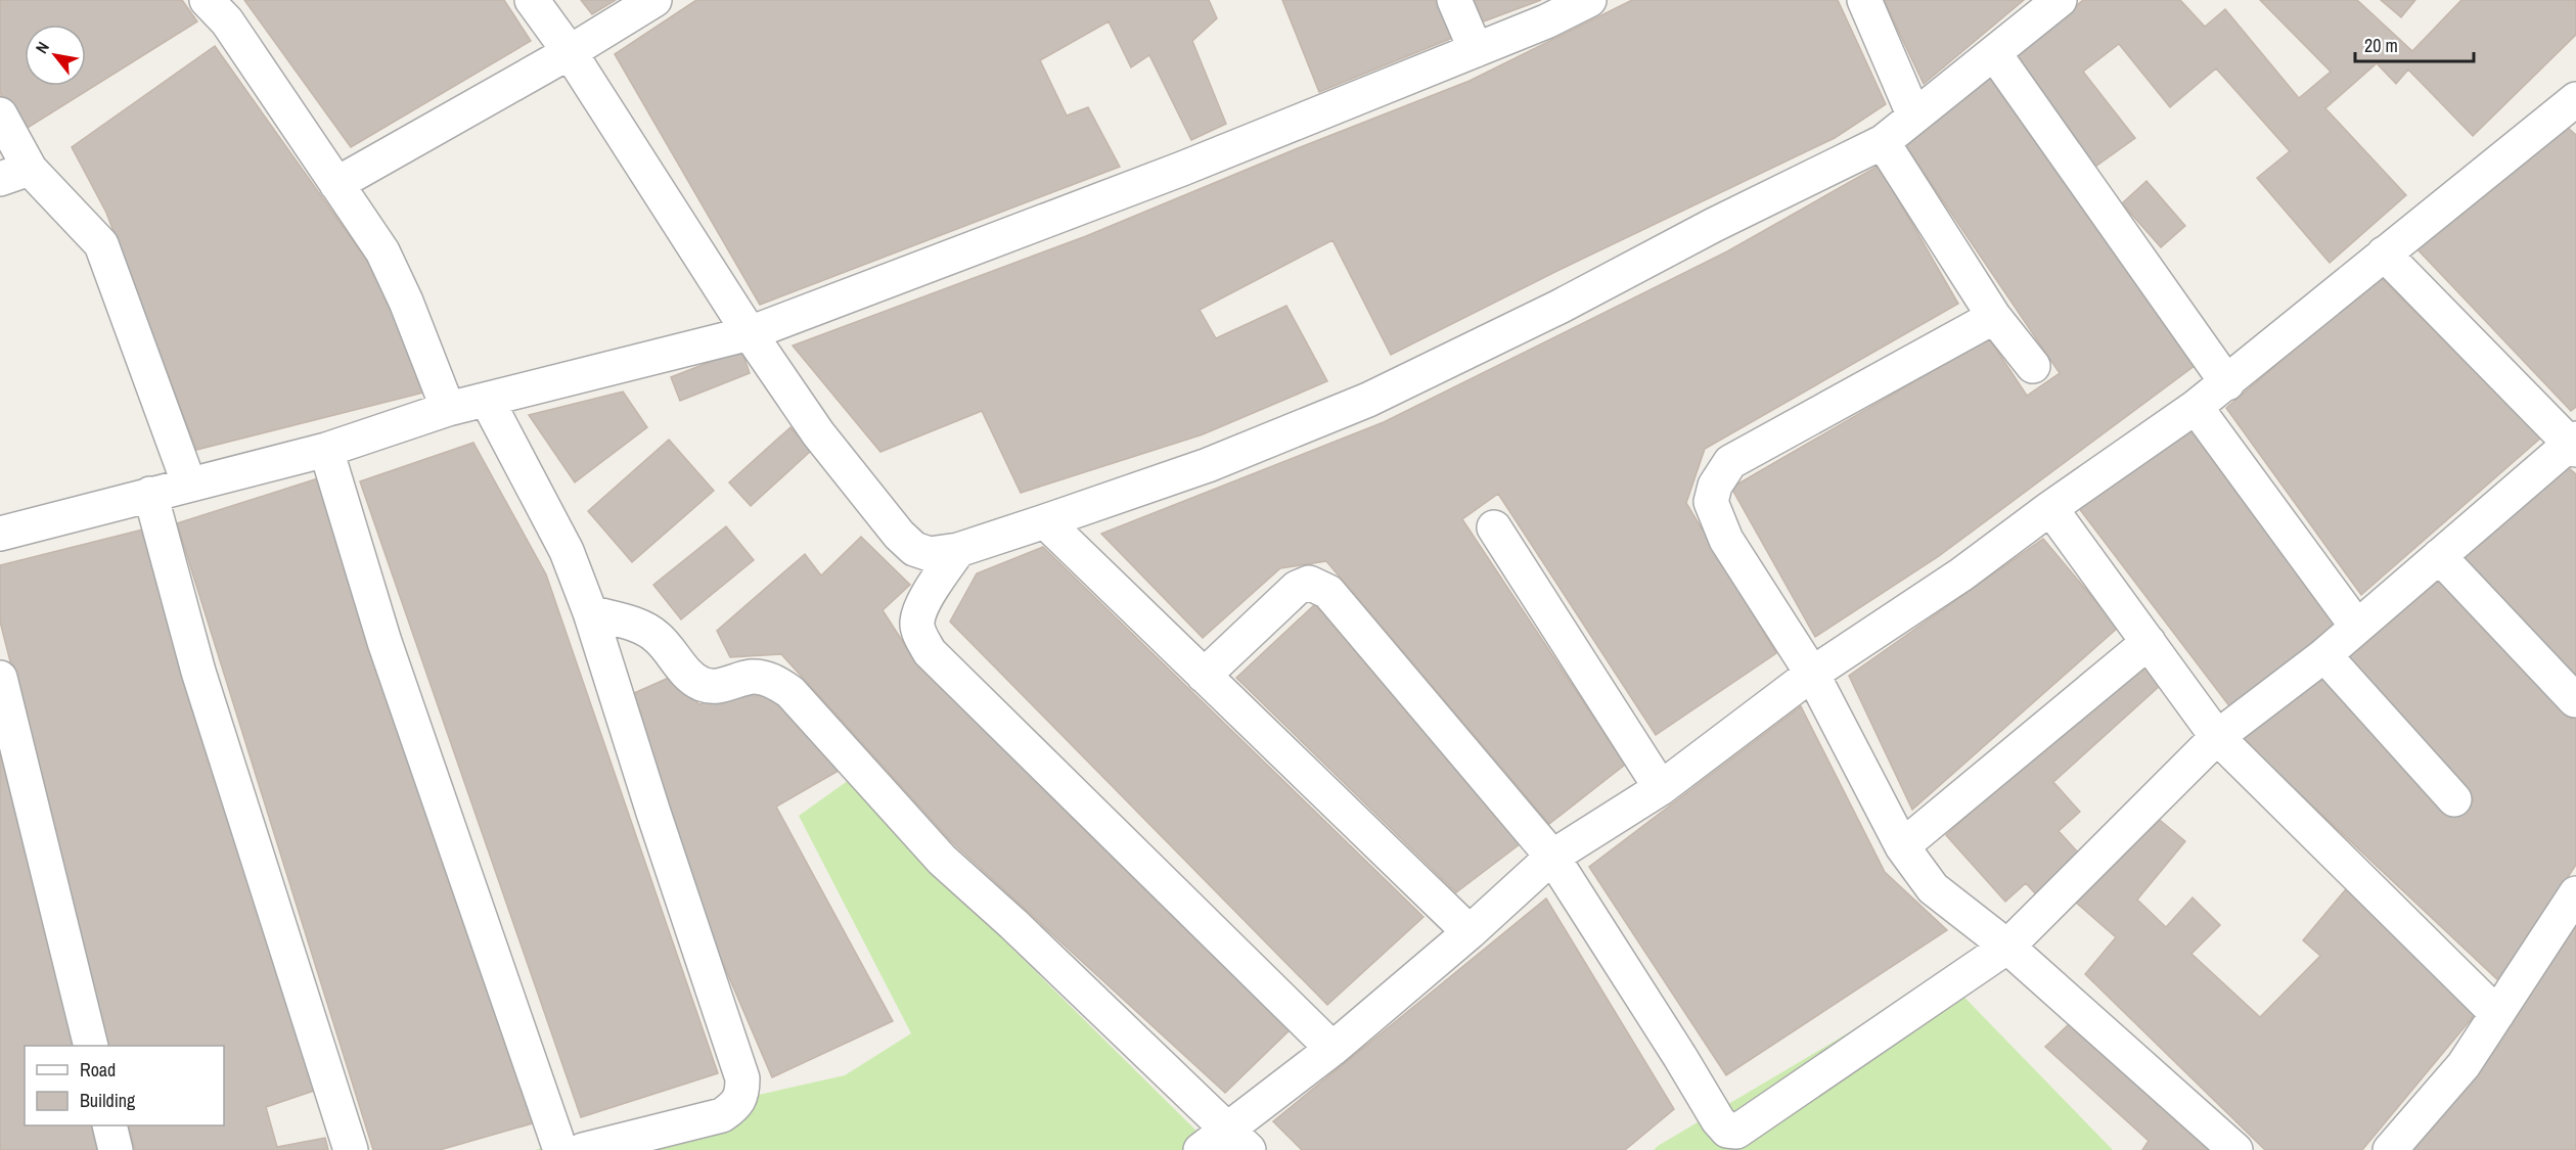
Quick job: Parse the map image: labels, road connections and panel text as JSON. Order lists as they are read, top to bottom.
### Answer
{
  "legend": ["Road", "Building"],
  "scale_bar": "20 m",
  "north": "top left"
}
